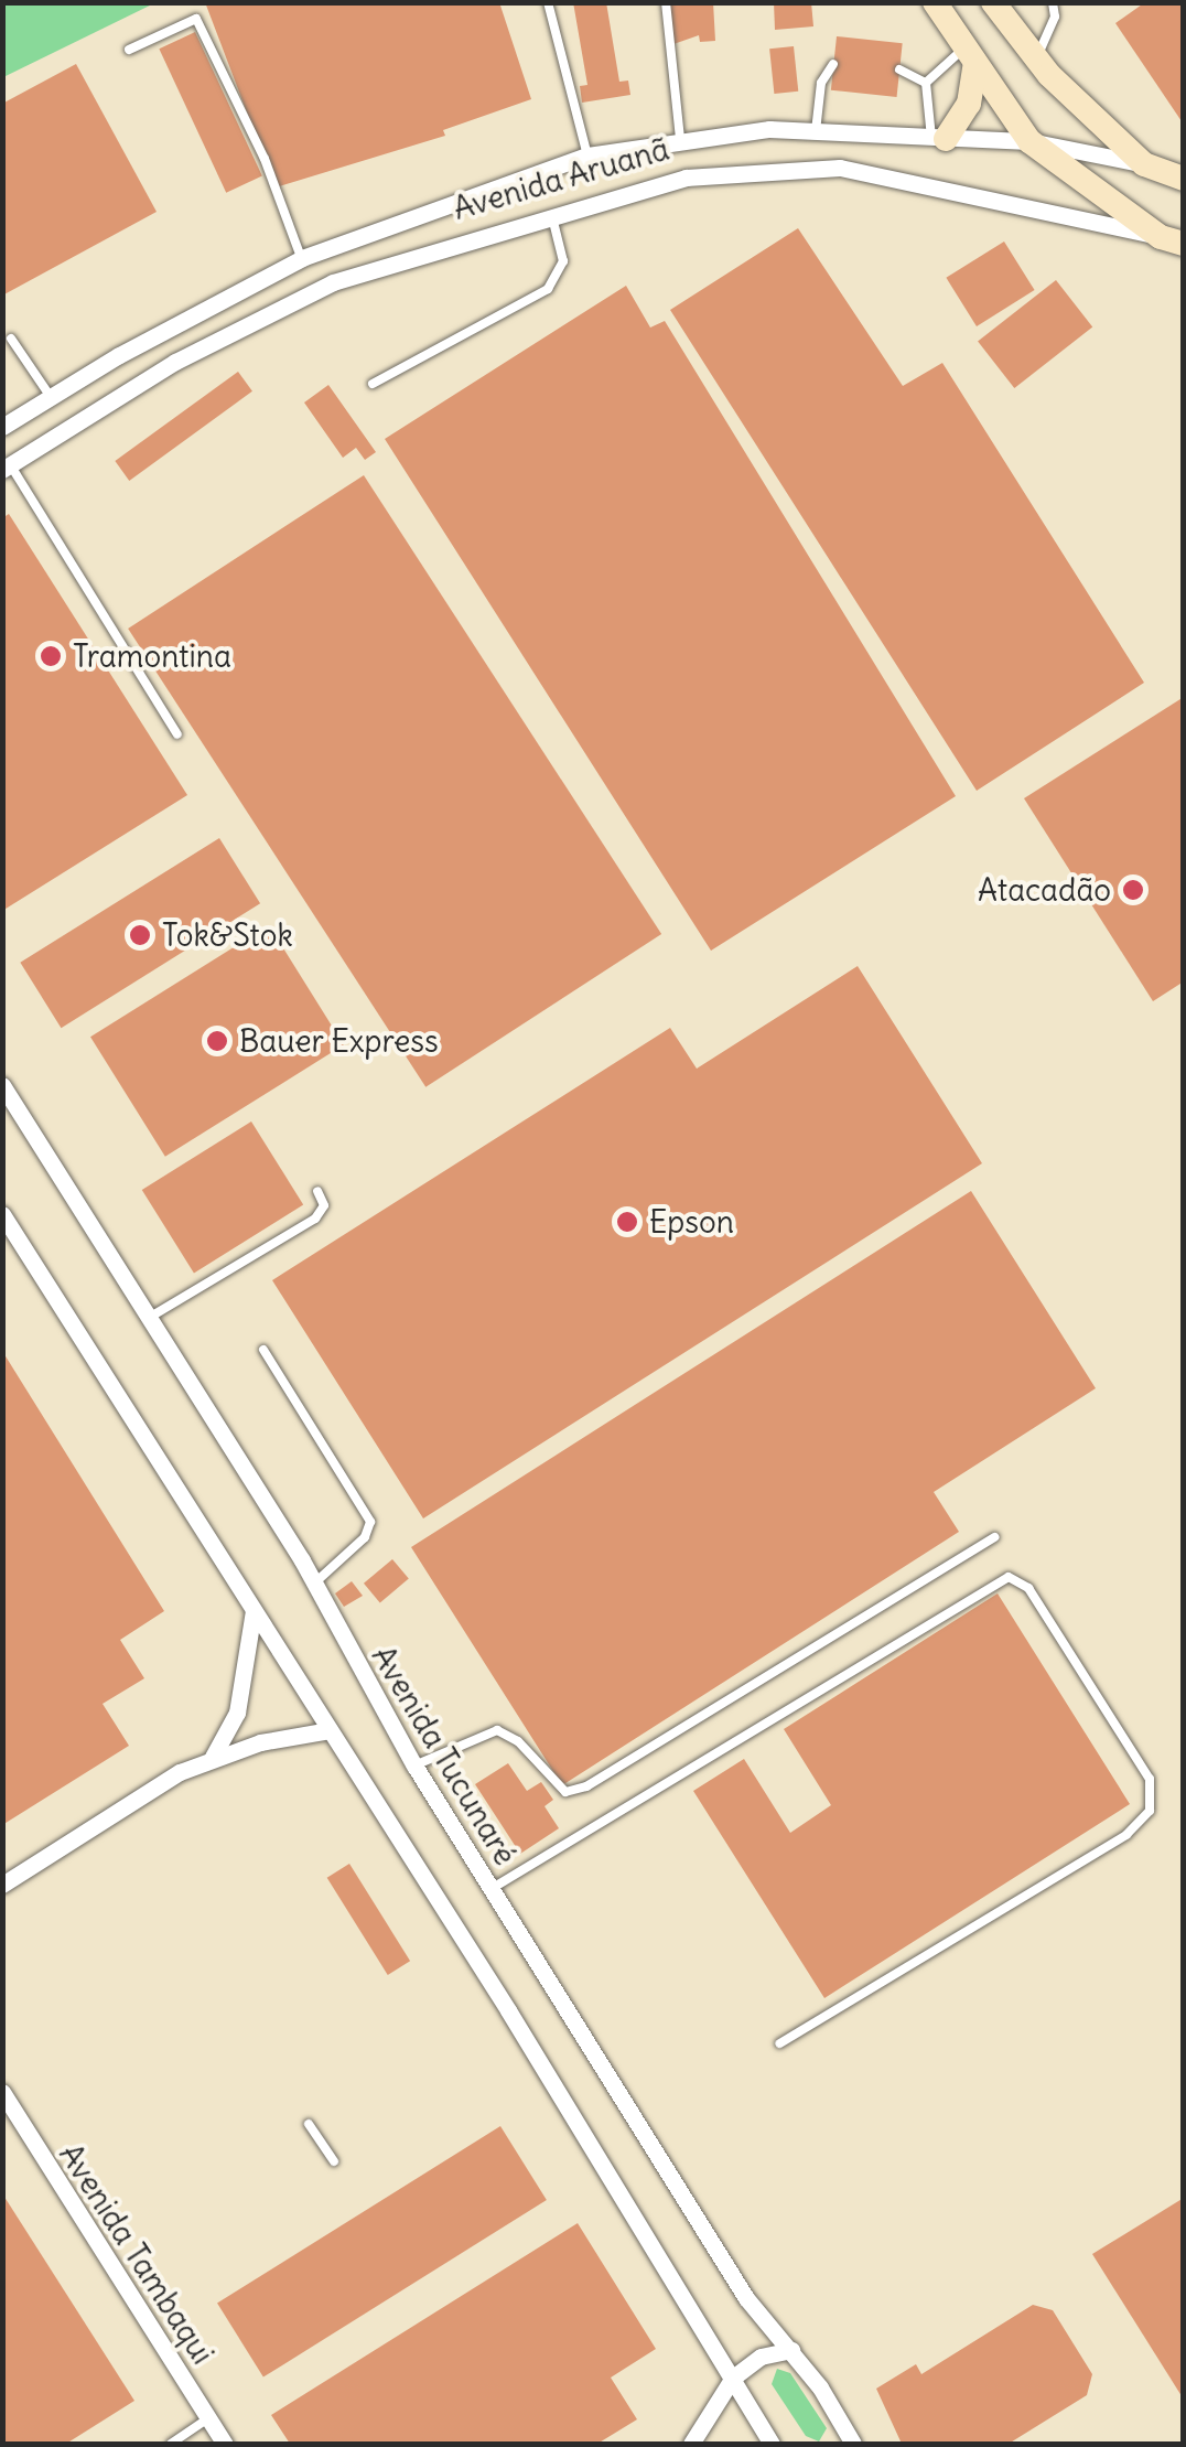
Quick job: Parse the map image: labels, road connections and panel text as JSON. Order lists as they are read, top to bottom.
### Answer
{
  "streets": {
    "main road": ["Avenida Aruanã"],
    "street": ["Avenida Tucunaré", "Avenida Tambaqui"]
  },
  "places": [
    "Tramontina",
    "Atacadão",
    "Tok&Stok",
    "Bauer Express",
    "Epson"
  ]
}
